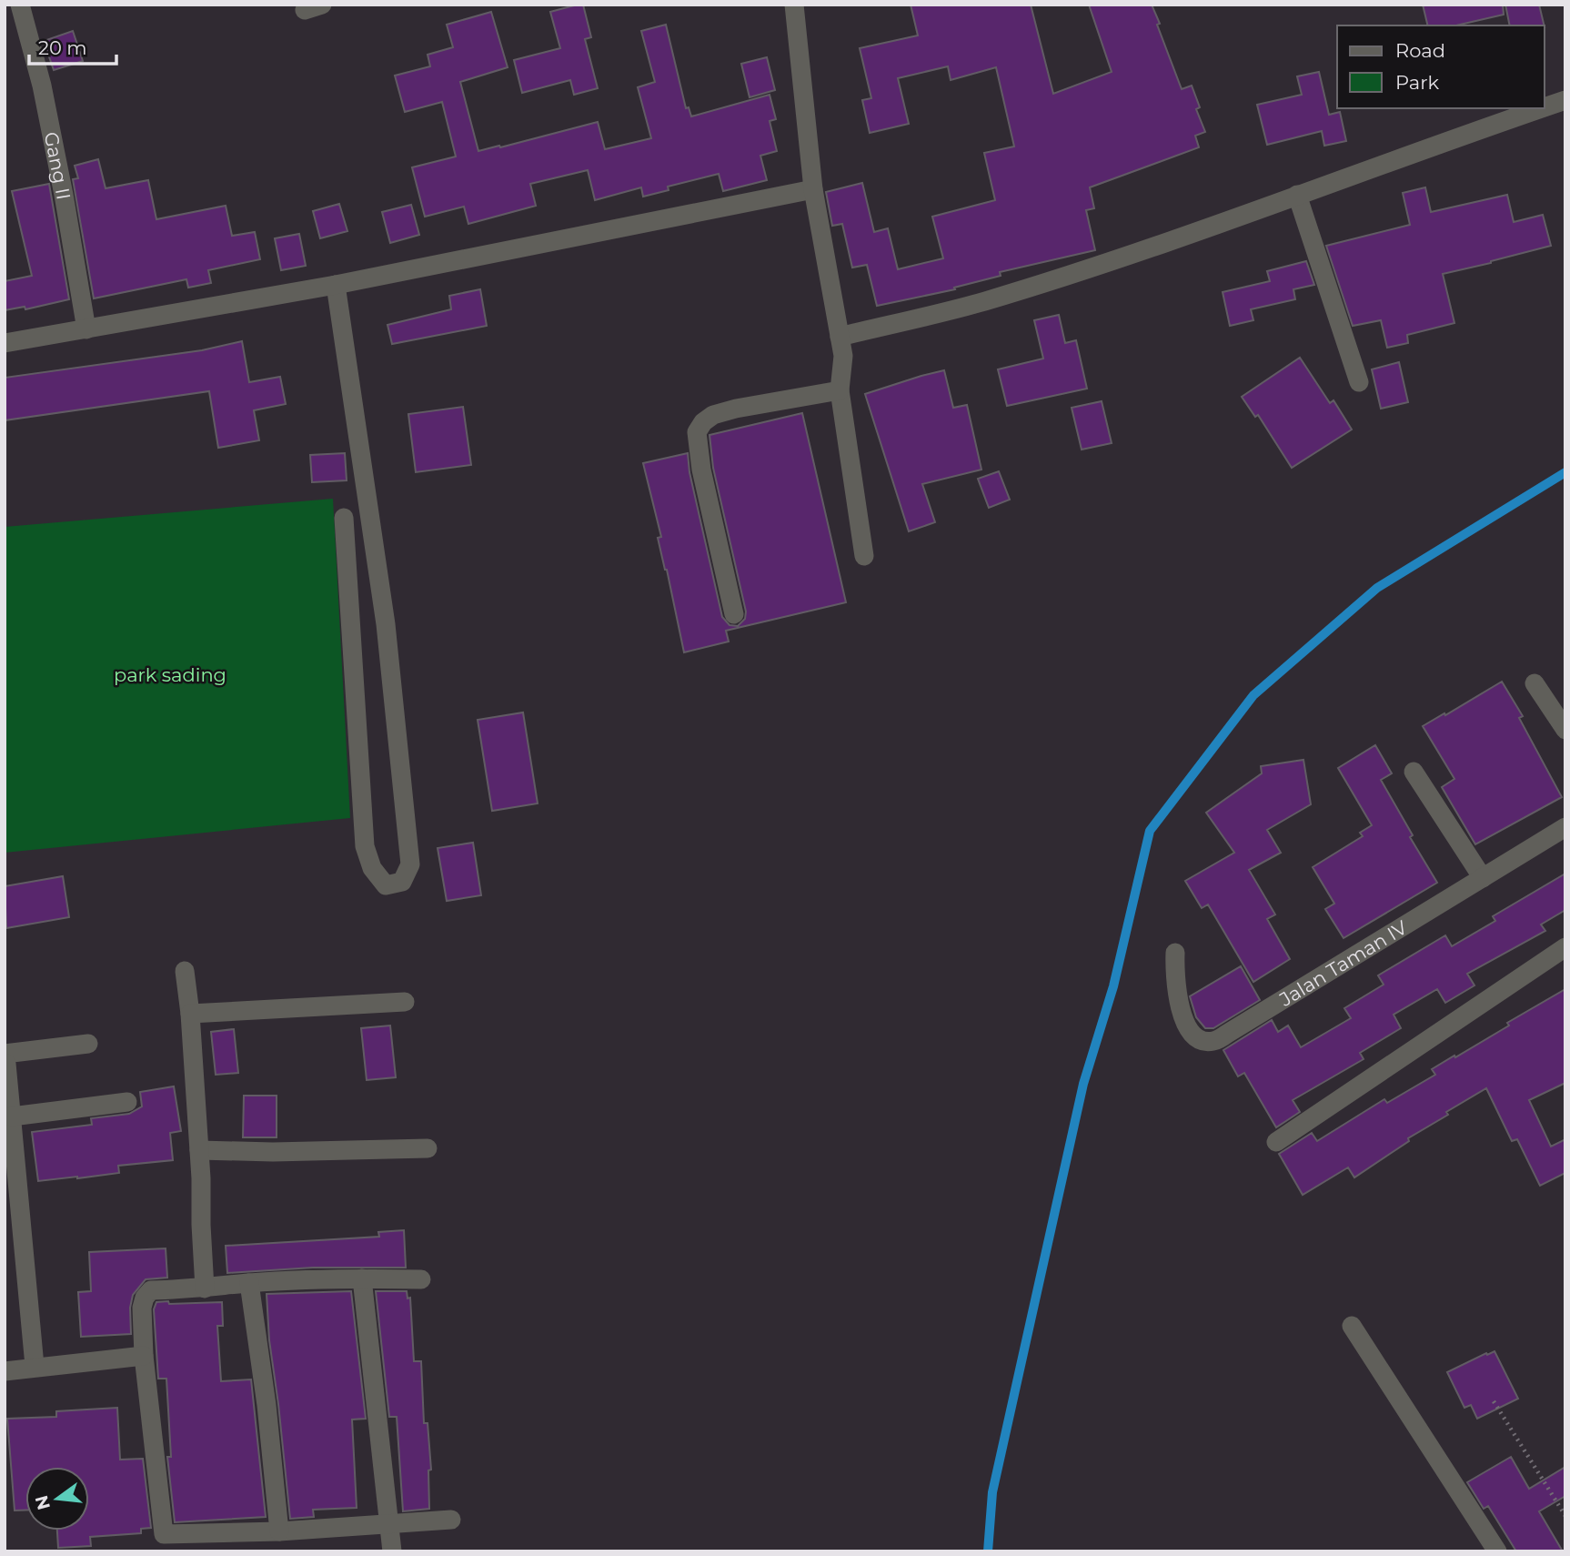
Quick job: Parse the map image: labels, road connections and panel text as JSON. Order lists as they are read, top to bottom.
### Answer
{
  "streets": {
    "street": ["Gang II", "Jalan Taman IV"]
  },
  "parks": ["park sading"],
  "legend": ["Road", "Park"],
  "scale_bar": "20 m",
  "north": "left"
}
